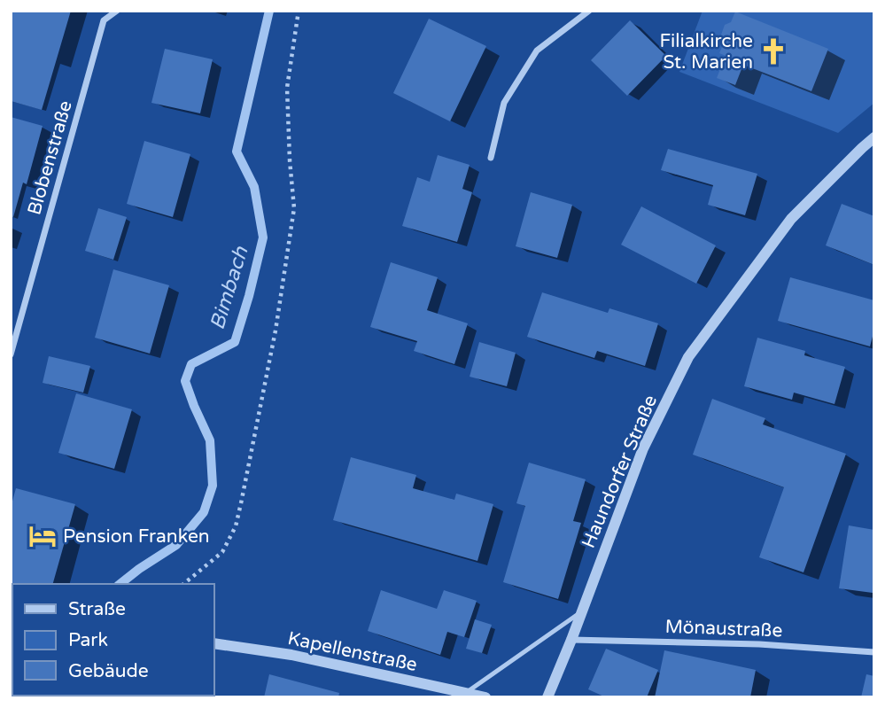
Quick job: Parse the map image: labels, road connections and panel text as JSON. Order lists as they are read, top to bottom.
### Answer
{
  "streets": {
    "street": [
      "Blobenstraße",
      "Haundorfer Straße",
      "Mönaustraße",
      "Kapellenstraße"
    ]
  },
  "crossings": [
    ["Haundorfer Straße", "Mönaustraße"]
  ],
  "water": ["Bimbach"],
  "places": {
    "church": ["Filialkirche St. Marien"],
    "hotel": ["Pension Franken"]
  },
  "legend": ["Straße", "Park", "Gebäude"]
}
